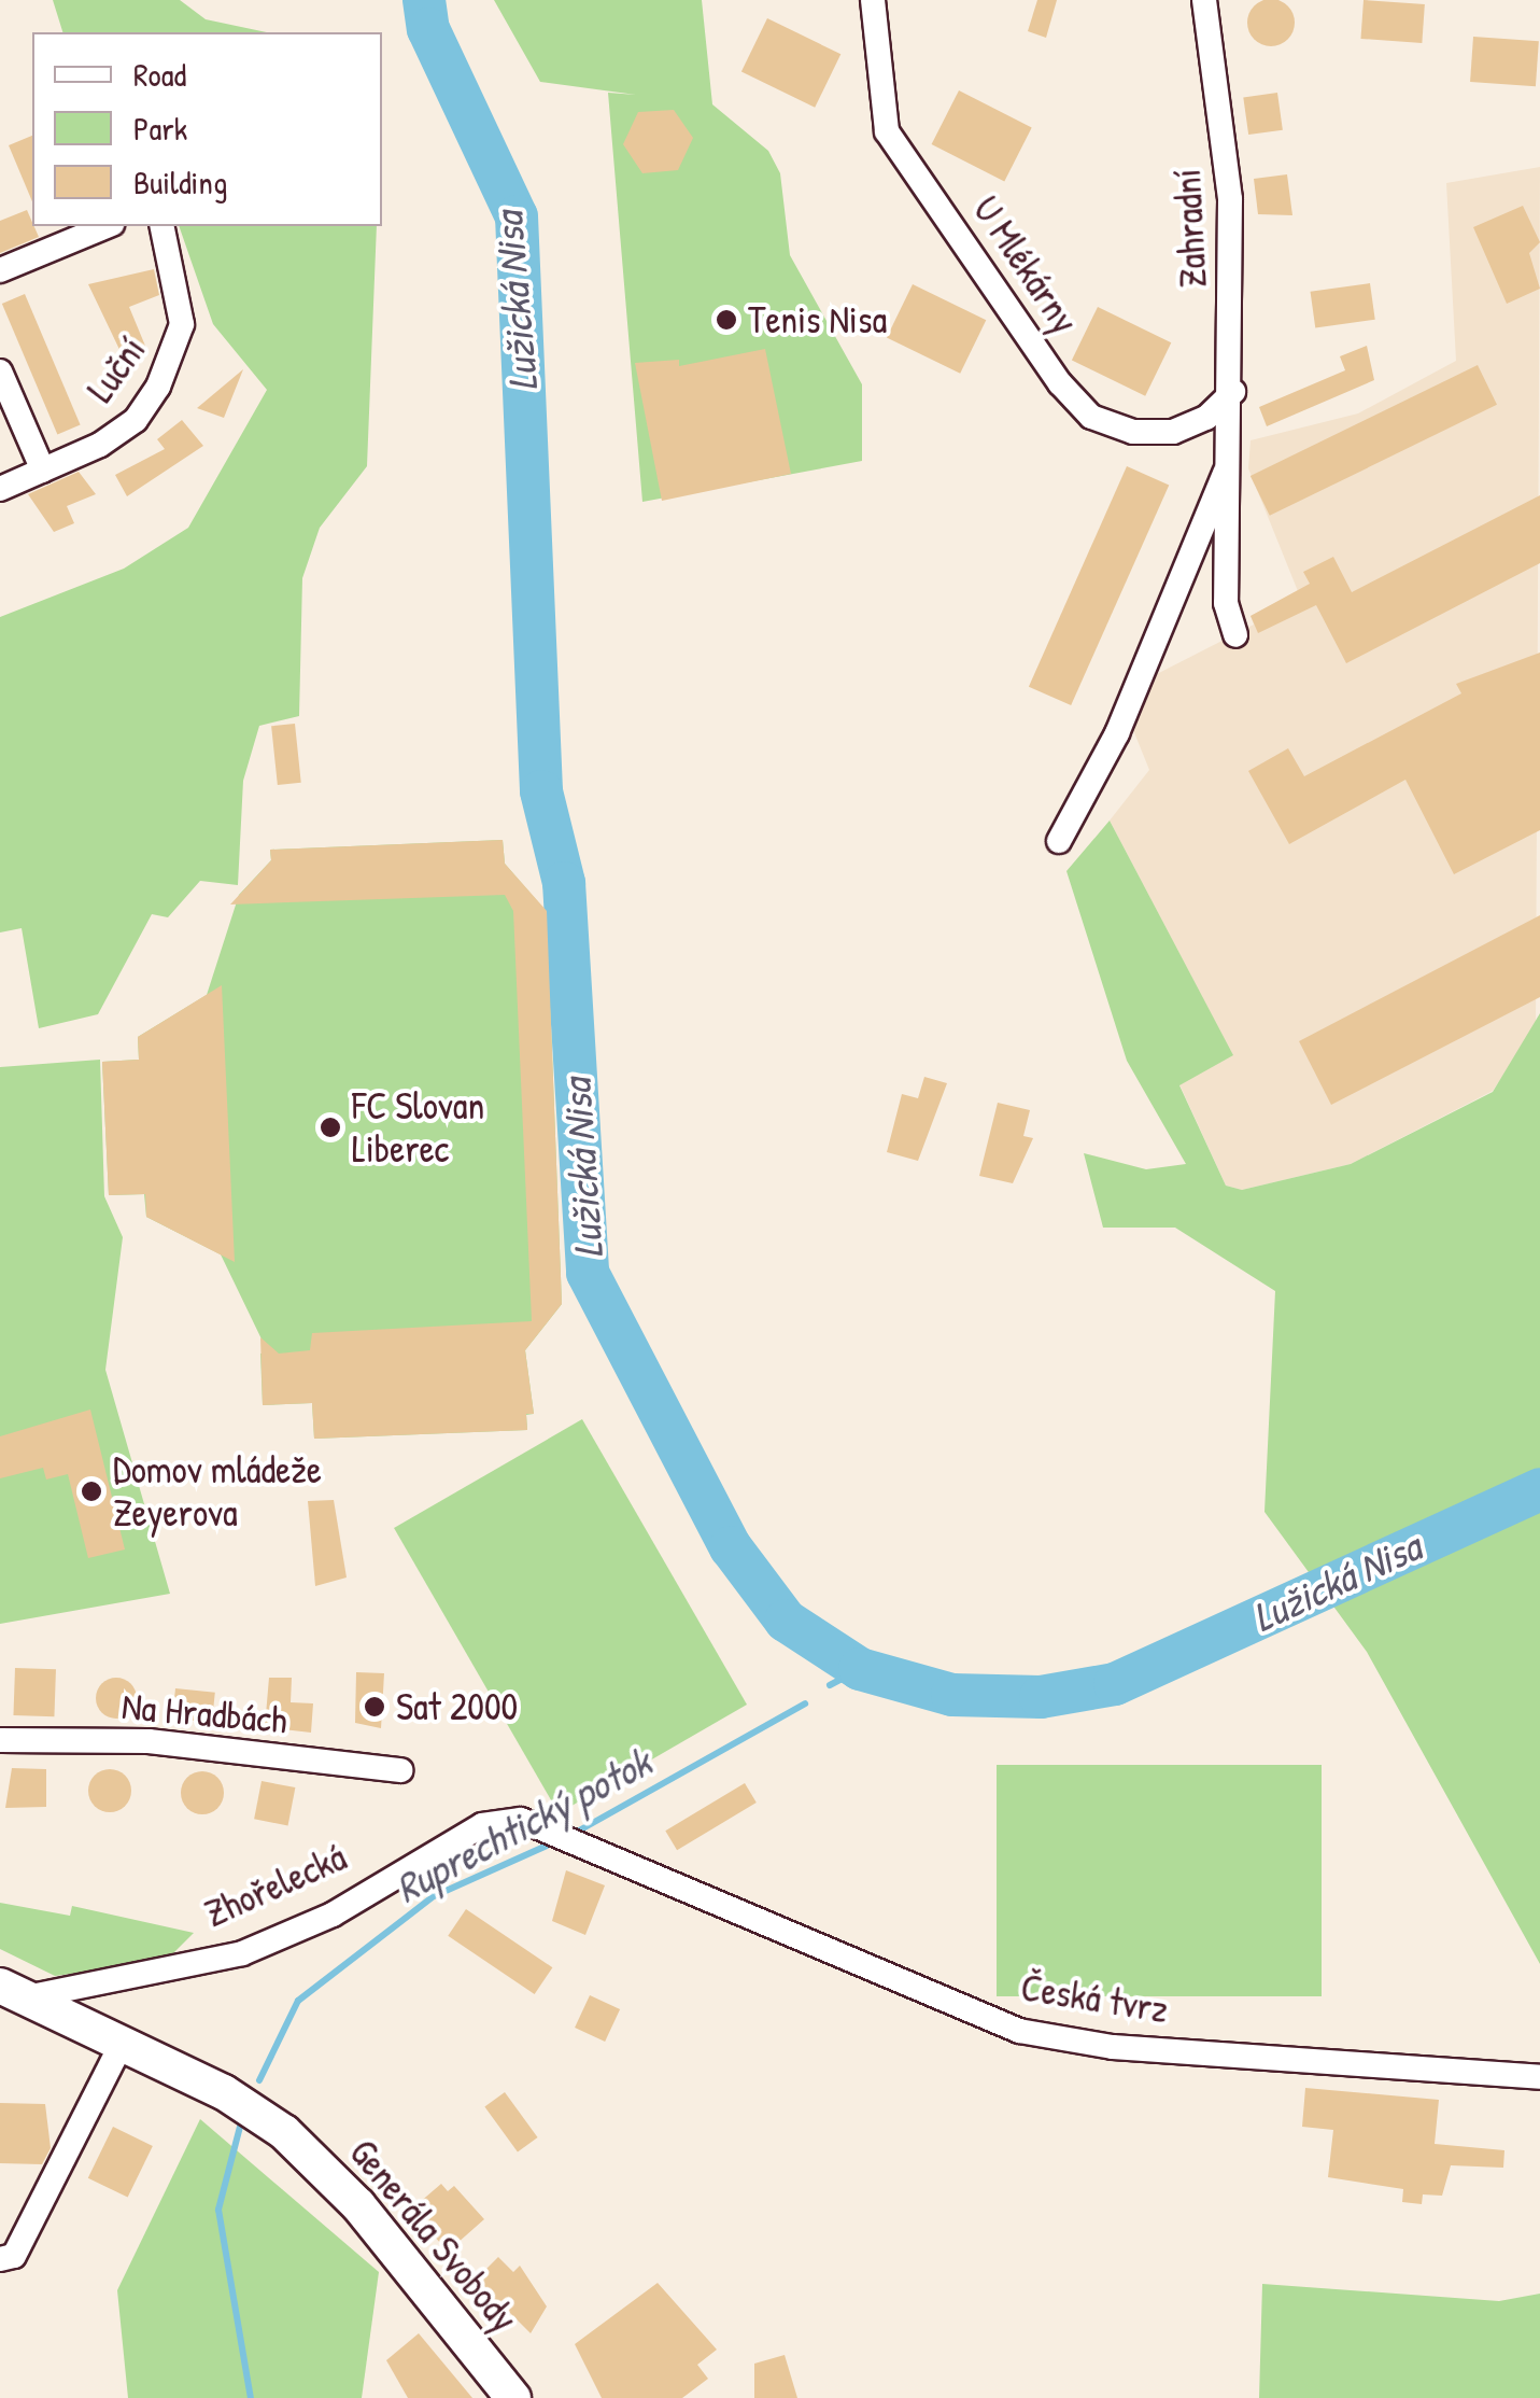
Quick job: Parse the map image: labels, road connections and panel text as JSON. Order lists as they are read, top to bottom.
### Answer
{
  "streets": {
    "main road": ["Zhořelecká", "Generála Svobody"],
    "street": [
      "Zahradní",
      "U Mlékárny",
      "Luční",
      "Na Hradbách",
      "Česká tvrz"
    ]
  },
  "crossings": [
    ["Zahradní", "U Mlékárny"],
    ["Zhořelecká", "Česká tvrz"],
    ["Zhořelecká", "Generála Svobody"]
  ],
  "water": ["Lužická Nisa", "Ruprechtický potok"],
  "places": [
    "Tenis Nisa",
    "FC Slovan Liberec",
    "Domov mládeže Zeyerova",
    "Sat 2000"
  ],
  "legend": ["Road", "Park", "Building"]
}
